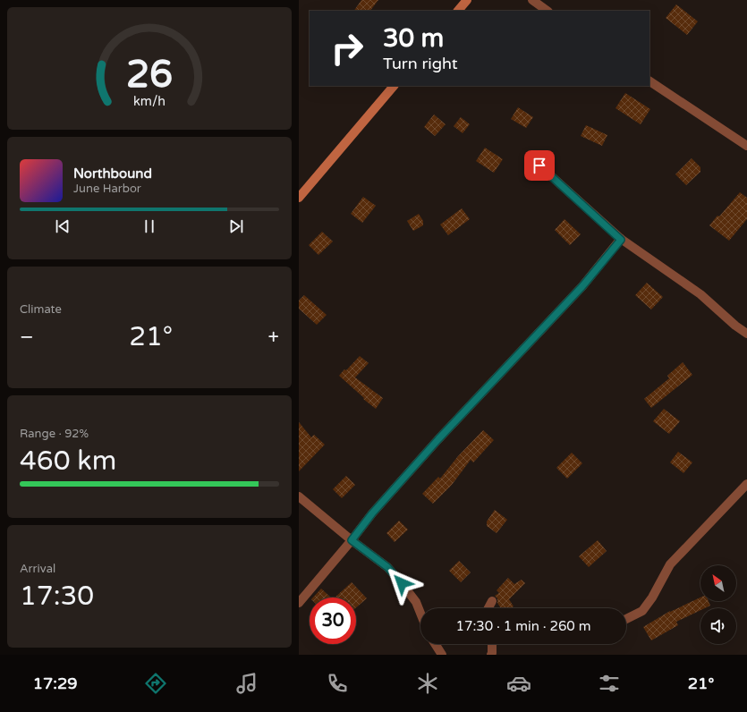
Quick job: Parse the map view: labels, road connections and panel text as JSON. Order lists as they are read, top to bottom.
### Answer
{
  "north": "top left",
  "page": {
    "turn": ["30 m", "Turn right"],
    "song": ["Northbound", "June Harbor"],
    "tile": [
      "Climate",
      ["Range · 92%", "460 km"],
      ["Arrival", "17:30"]
    ],
    "heat": ["−", "21°", "+"],
    "limit": "30",
    "trip": "17:30 · 1 min · 260 m",
    "tabs": ["17:29", "21°"],
    "gauge": ["26", "km/h"]
  }
}
